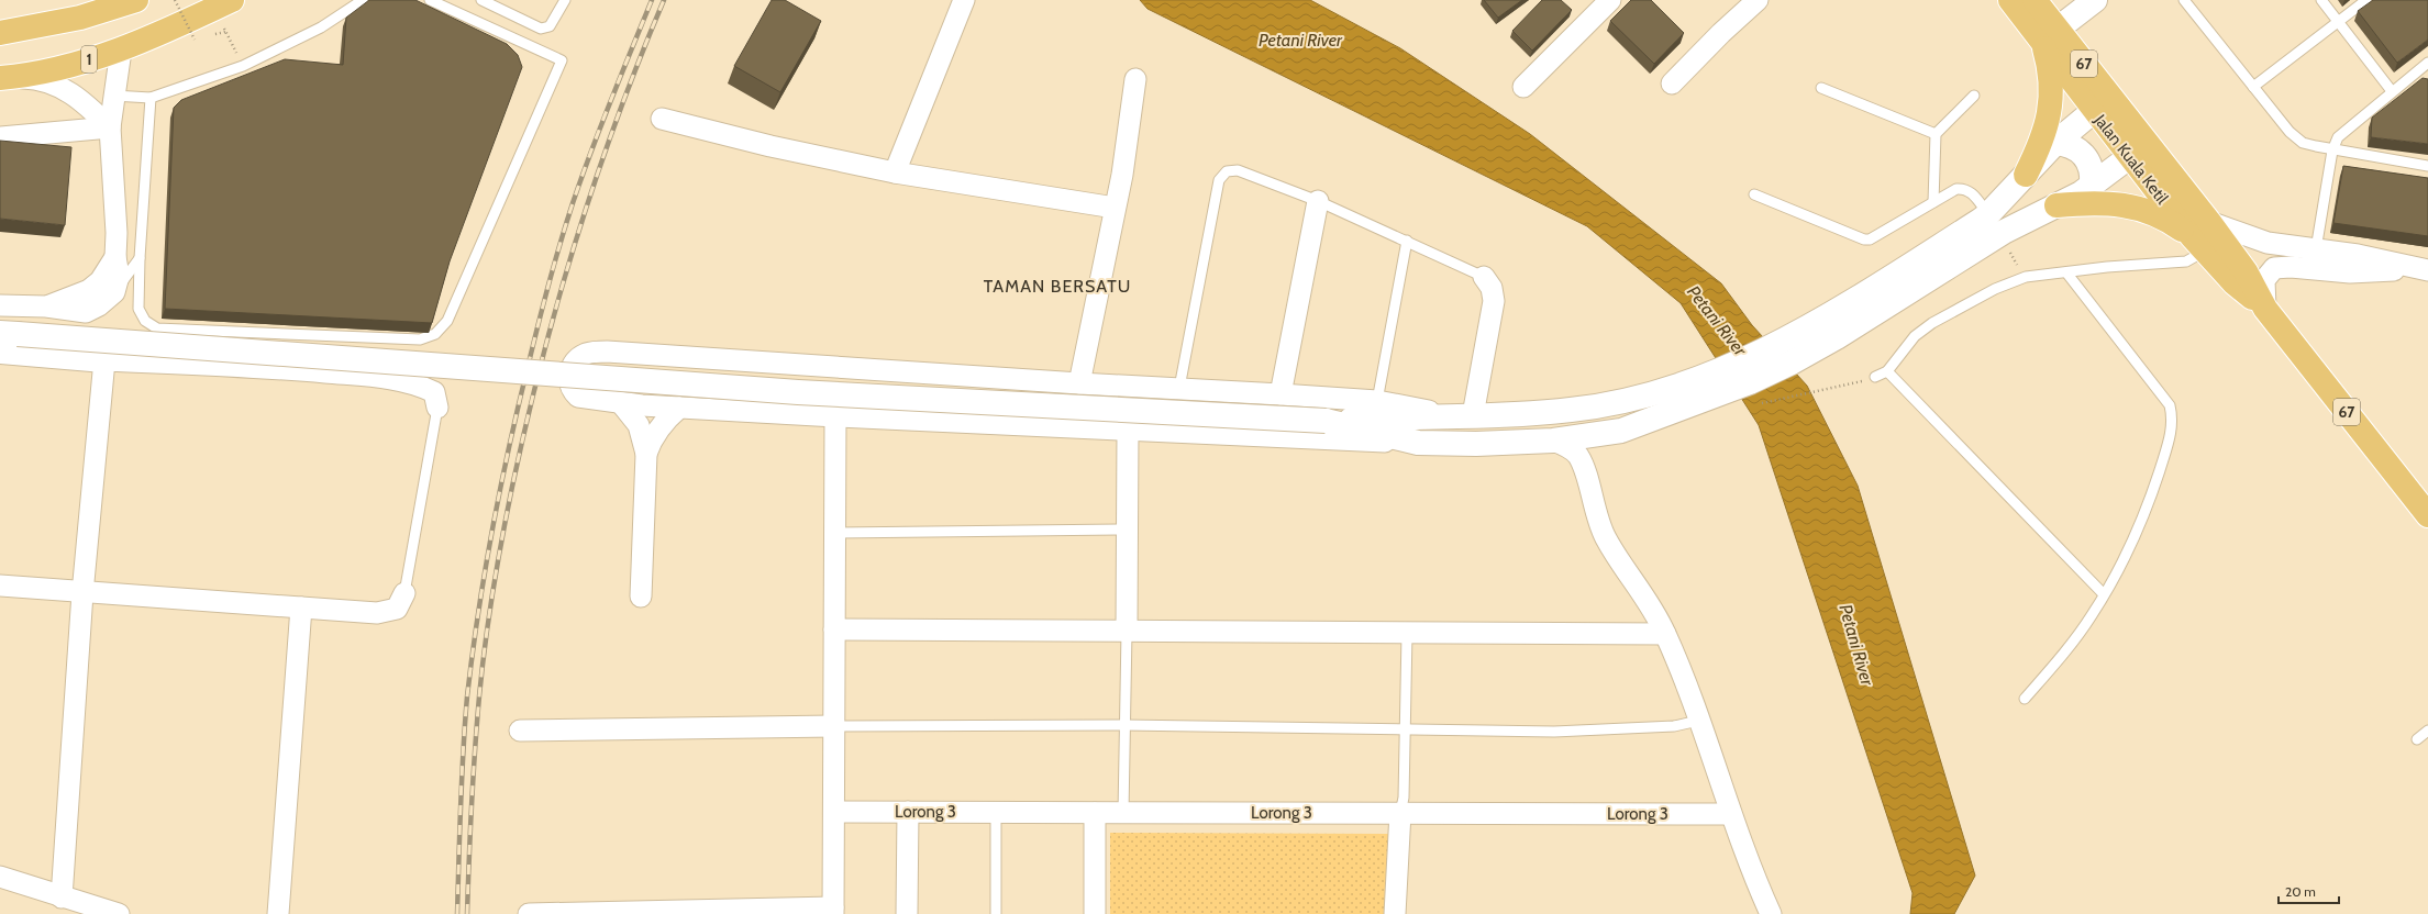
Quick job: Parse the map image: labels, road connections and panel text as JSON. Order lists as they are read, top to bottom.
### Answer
{
  "streets": {
    "main road": ["1", "67", "Jalan Kuala Ketil"],
    "street": ["Lorong 3"]
  },
  "districts": ["TAMAN BERSATU"],
  "water": ["Petani River"],
  "scale_bar": "20 m"
}
